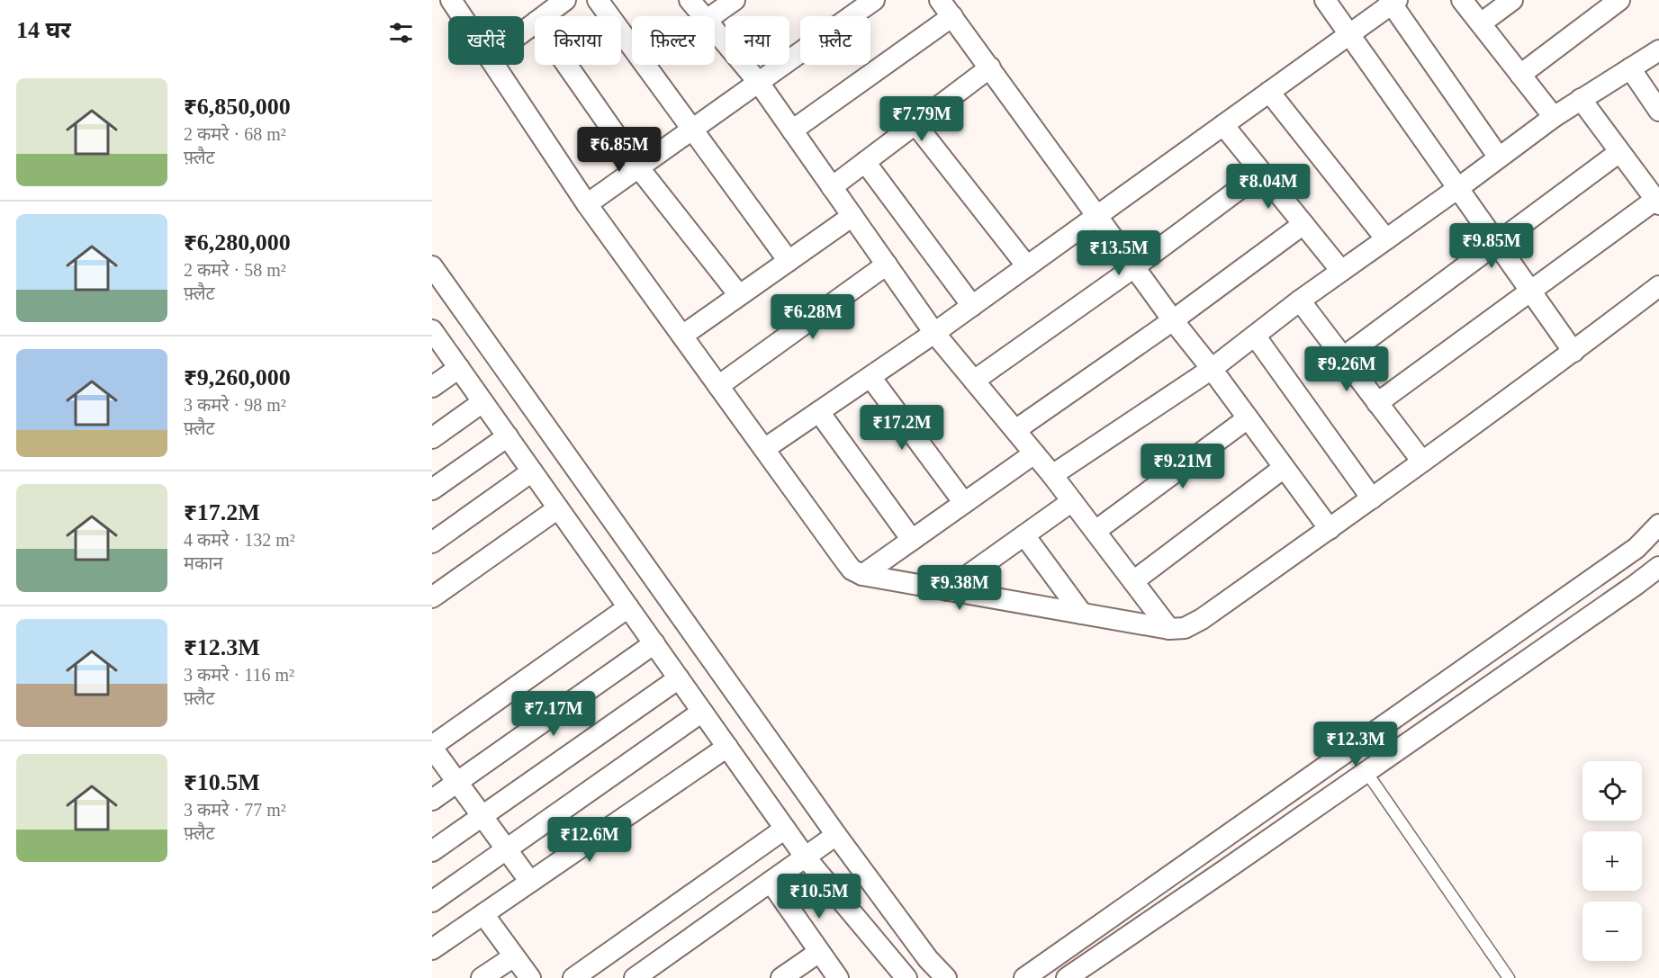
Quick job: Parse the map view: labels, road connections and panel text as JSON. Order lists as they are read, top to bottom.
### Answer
{
  "page": {
    "heading": "14 घर",
    "chip": [
      "खरीदें",
      "किराया",
      "फ़िल्टर",
      "नया",
      "फ़्लैट"
    ],
    "list": [
      {
        "name": "₹6,850,000",
        "note": "2 कमरे · 68 m² · फ़्लैट"
      },
      {
        "name": "₹6,280,000",
        "note": "2 कमरे · 58 m² · फ़्लैट"
      },
      {
        "name": "₹9,260,000",
        "note": "3 कमरे · 98 m² · फ़्लैट"
      },
      {
        "name": "₹17.2M",
        "note": "4 कमरे · 132 m² · मकान"
      },
      {
        "name": "₹12.3M",
        "note": "3 कमरे · 116 m² · फ़्लैट"
      },
      {
        "name": "₹10.5M",
        "note": "3 कमरे · 77 m² · फ़्लैट"
      }
    ],
    "price": [
      "₹7.79M",
      "₹6.85M",
      "₹8.04M",
      "₹9.85M",
      "₹13.5M",
      "₹6.28M",
      "₹9.26M",
      "₹17.2M",
      "₹9.21M",
      "₹9.38M",
      "₹7.17M",
      "₹12.3M",
      "₹12.6M",
      "₹10.5M"
    ],
    "map_buttons": ["+", "−"]
  }
}
